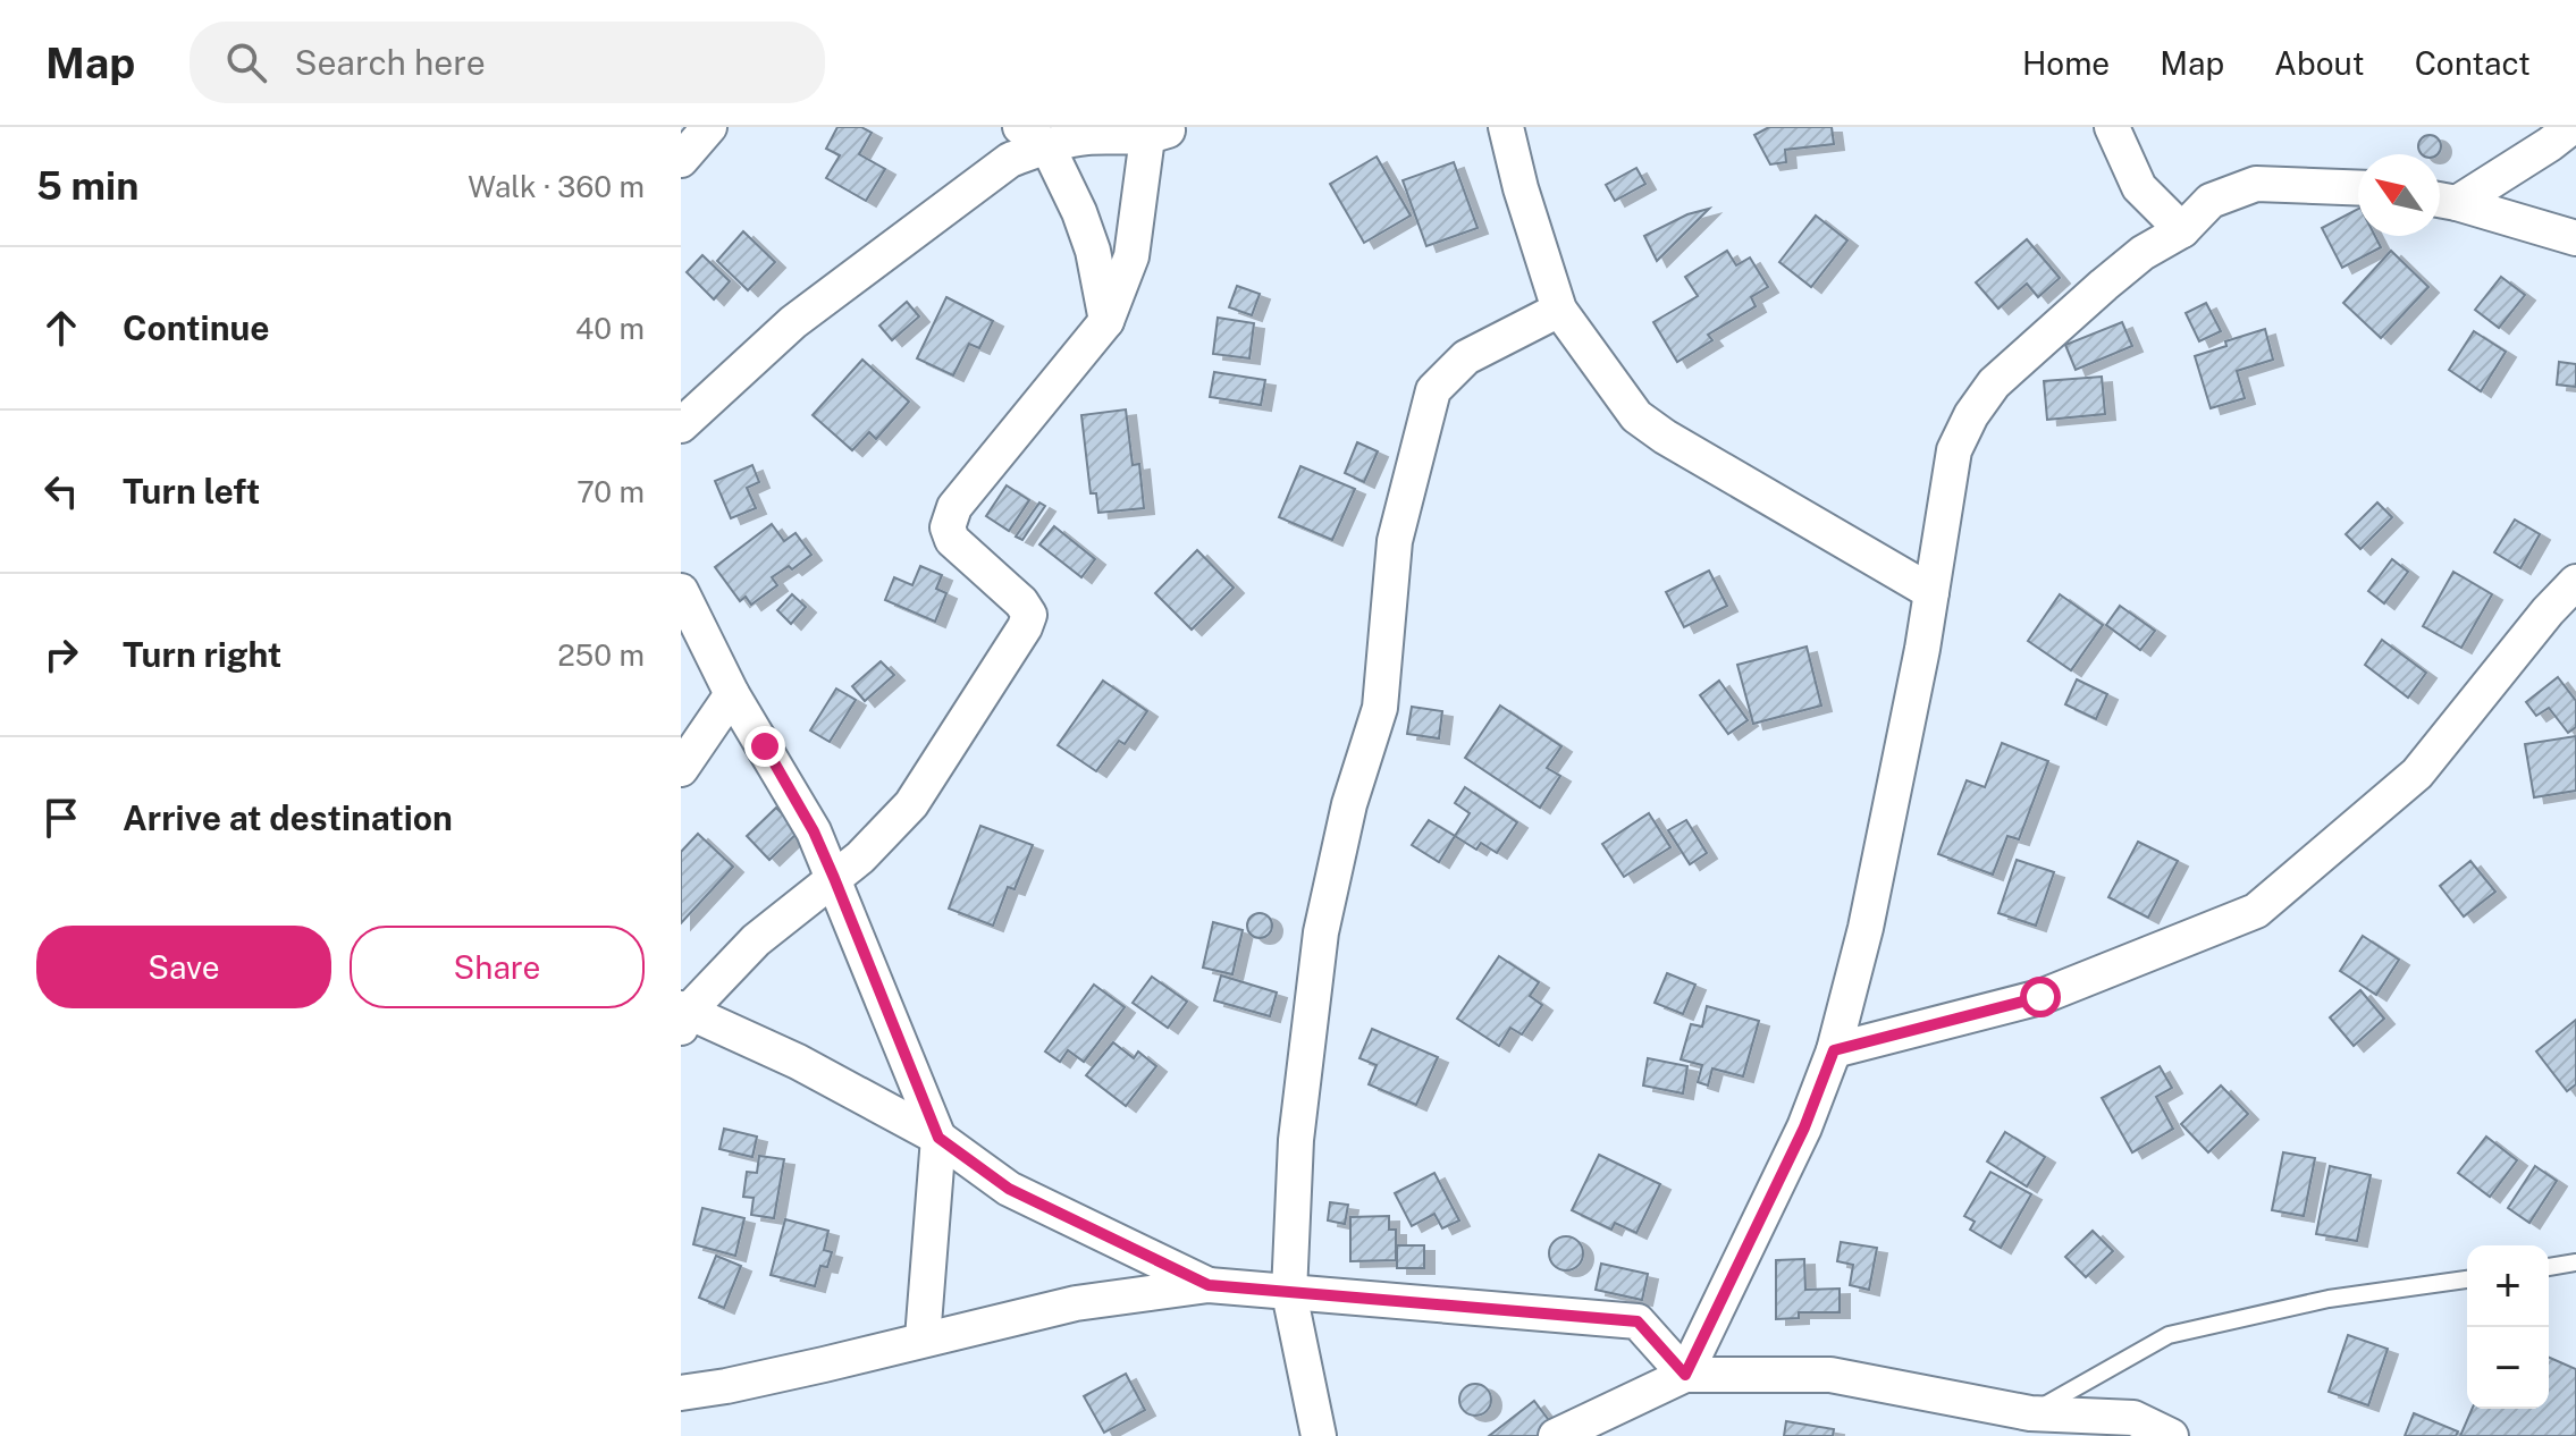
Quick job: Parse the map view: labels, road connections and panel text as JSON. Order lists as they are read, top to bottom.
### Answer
{
  "north": "top left",
  "page": {
    "header": "Map",
    "search": "Search here",
    "nav": [
      "Home",
      "Map",
      "About",
      "Contact"
    ],
    "heading": ["5 min", "Walk · 360 m"],
    "list": [
      ["Continue", "40 m"],
      ["Turn left", "70 m"],
      ["Turn right", "250 m"],
      "Arrive at destination"
    ],
    "buttons": ["Save", "Share"],
    "map_buttons": ["+", "−"]
  }
}
